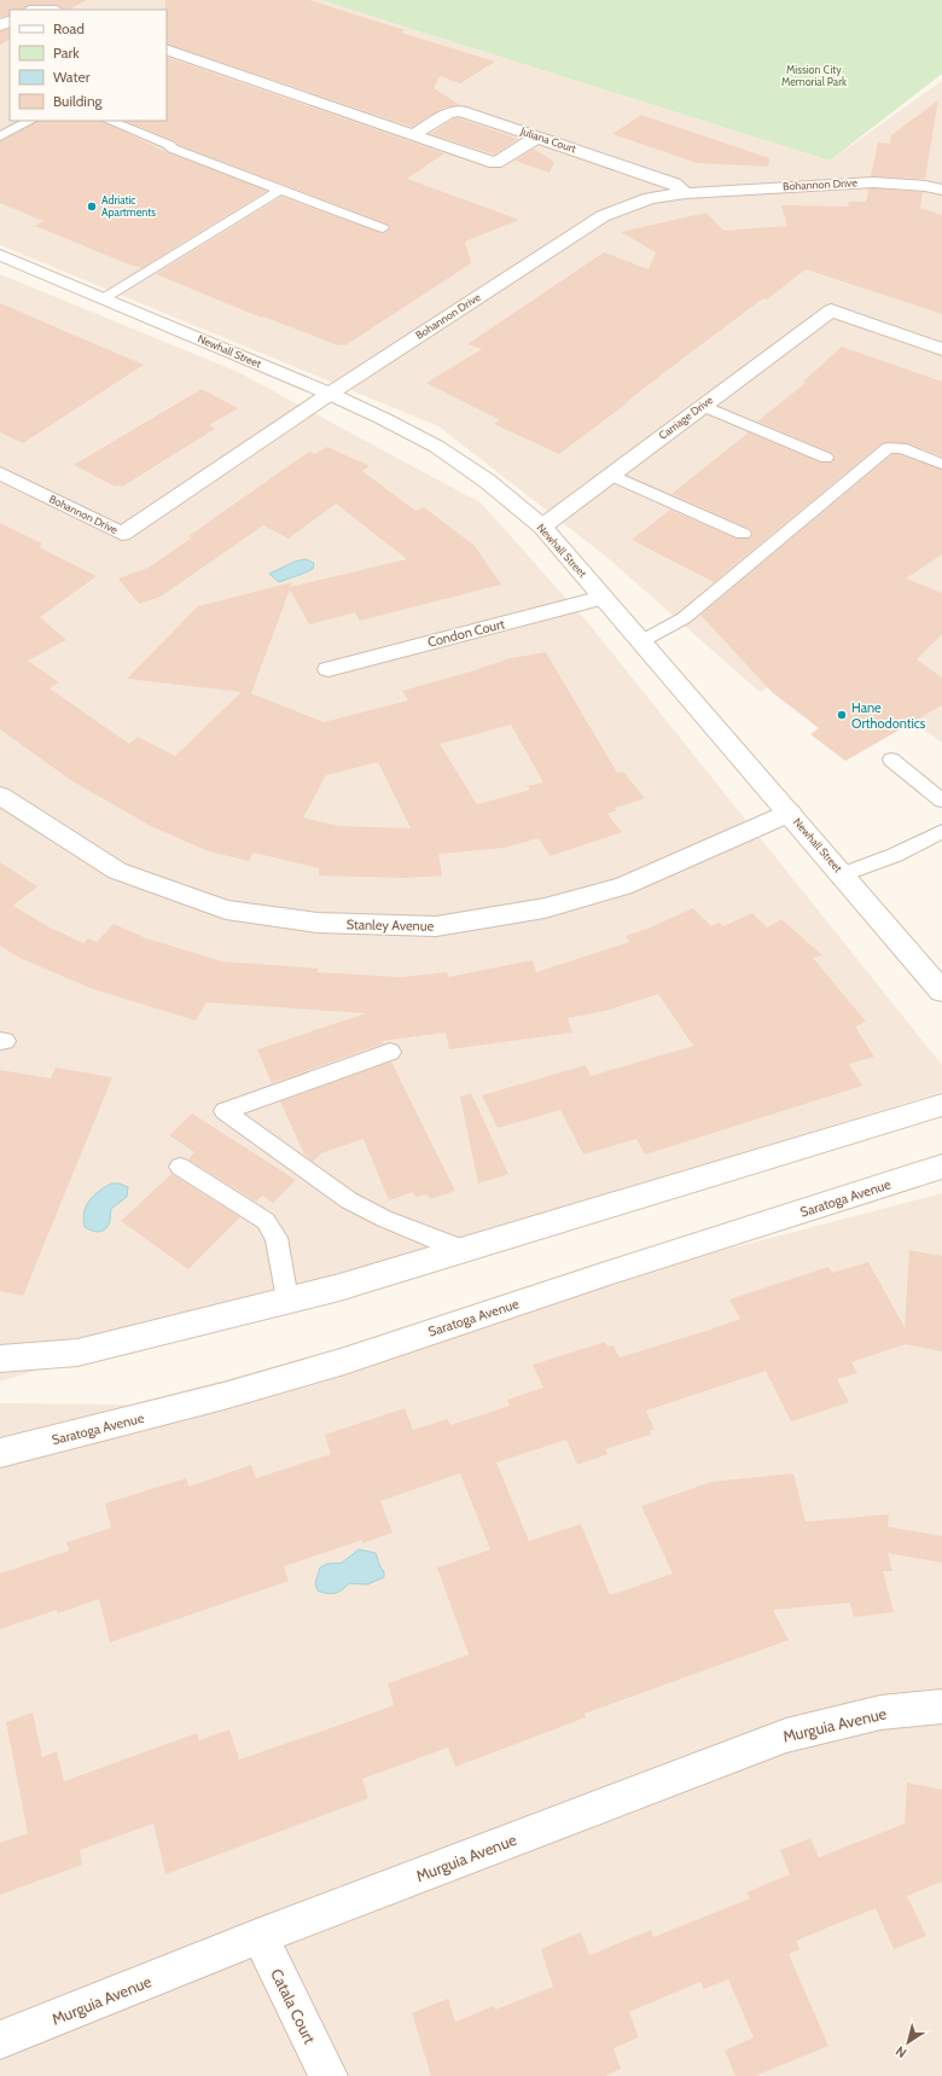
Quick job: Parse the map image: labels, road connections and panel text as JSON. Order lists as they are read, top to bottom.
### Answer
{
  "streets": {
    "street": [
      "Juliana Court",
      "Bohannon Drive",
      "Newhall Street",
      "Carriage Drive",
      "Condon Court",
      "Stanley Avenue",
      "Saratoga Avenue",
      "Murguia Avenue",
      "Catala Court"
    ]
  },
  "crossings": [
    ["Juliana Court", "Bohannon Drive"],
    ["Bohannon Drive", "Newhall Street"],
    ["Newhall Street", "Carriage Drive"],
    ["Newhall Street", "Condon Court"],
    ["Newhall Street", "Stanley Avenue"],
    ["Murguia Avenue", "Catala Court"]
  ],
  "parks": ["Mission City Memorial Park"],
  "places": ["Adriatic Apartments", "Hane Orthodontics"],
  "legend": [
    "Road",
    "Park",
    "Water",
    "Building"
  ],
  "north": "bottom left"
}
